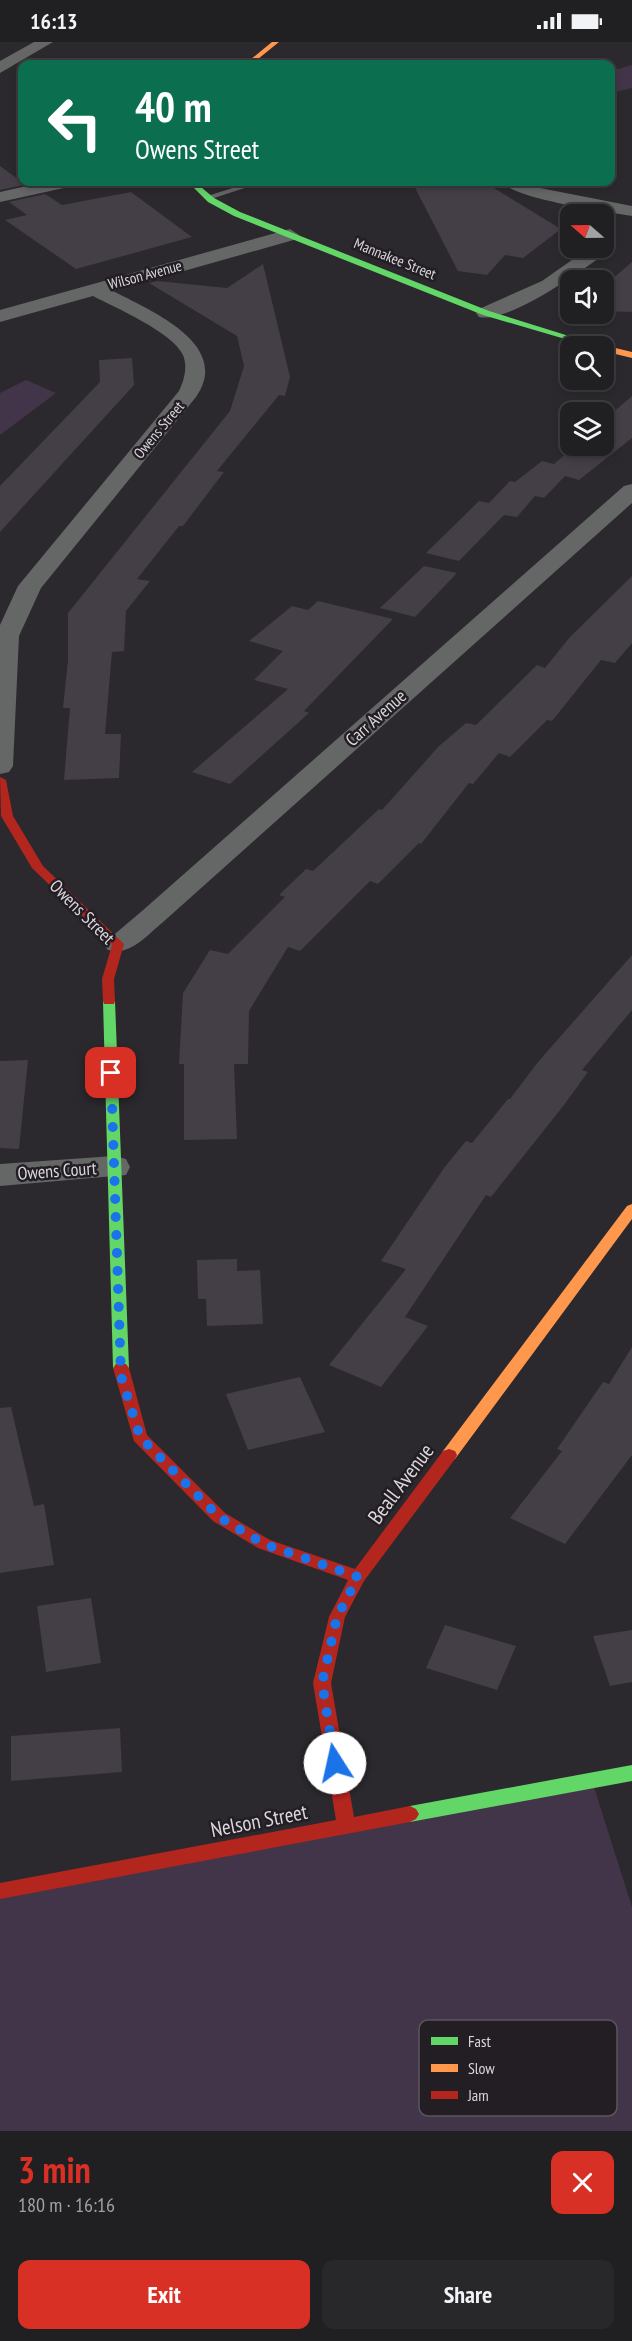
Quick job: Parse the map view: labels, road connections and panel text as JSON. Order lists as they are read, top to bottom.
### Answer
{
  "streets": {
    "street": [
      "Mannakee Street",
      "Wilson Avenue",
      "Owens Street",
      "Carr Avenue",
      "Owens Court",
      "Beall Avenue",
      "Nelson Street"
    ]
  },
  "crossings": [
    ["Mannakee Street", "Wilson Avenue"],
    ["Wilson Avenue", "Owens Street"],
    ["Owens Street", "Carr Avenue"],
    ["Owens Street", "Owens Court"],
    ["Owens Street", "Beall Avenue"],
    ["Beall Avenue", "Nelson Street"]
  ],
  "legend": ["Fast", "Slow", "Jam"],
  "north": "left",
  "page": {
    "status": "16:13",
    "turn": ["40 m", "Owens Street"],
    "heading": ["3 min", "180 m · 16:16"],
    "buttons": ["Exit", "Share"]
  }
}
